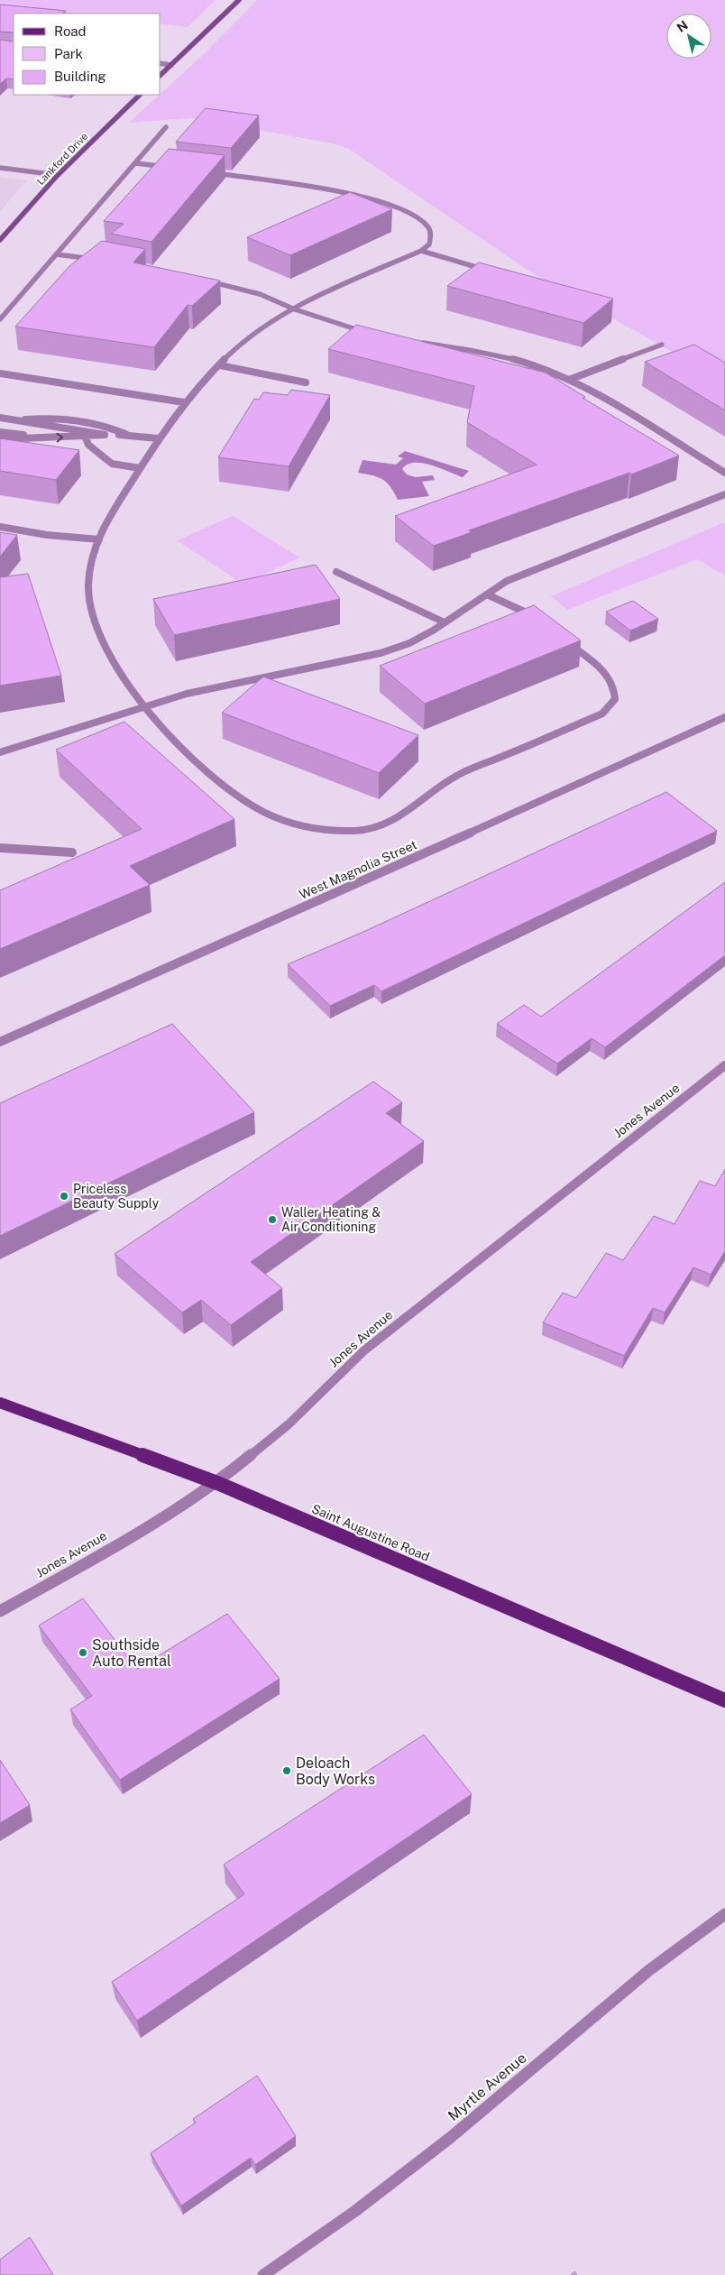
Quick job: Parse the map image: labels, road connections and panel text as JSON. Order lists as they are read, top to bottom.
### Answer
{
  "streets": {
    "main road": ["Lankford Drive", "Saint Augustine Road"],
    "street": ["West Magnolia Street", "Jones Avenue", "Myrtle Avenue"]
  },
  "crossings": [
    ["Jones Avenue", "Saint Augustine Road"]
  ],
  "places": [
    "Priceless Beauty Supply",
    "Waller Heating & Air Conditioning",
    "Southside Auto Rental",
    "Deloach Body Works"
  ],
  "legend": ["Road", "Park", "Building"],
  "north": "top left"
}
